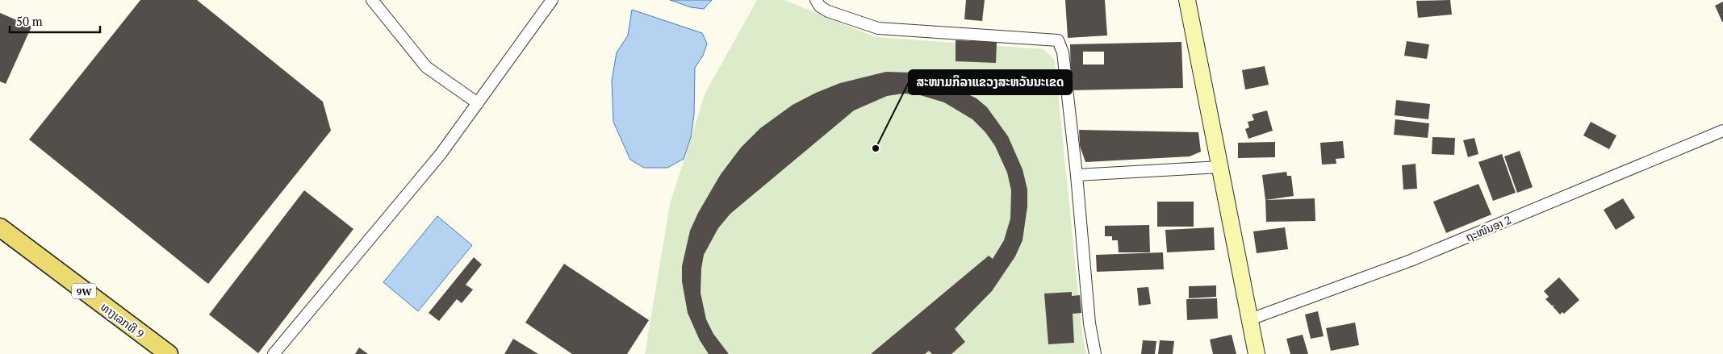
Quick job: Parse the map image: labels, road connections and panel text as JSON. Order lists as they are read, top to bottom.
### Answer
{
  "streets": {
    "main road": ["9W", "ທາງເລກທີ 9"],
    "street": ["ຖະໜົນອາ 2"]
  },
  "places": ["ສະໜາມກິລາແຂວງສະຫວັນນະເຂດ"],
  "scale_bar": "50 m"
}
